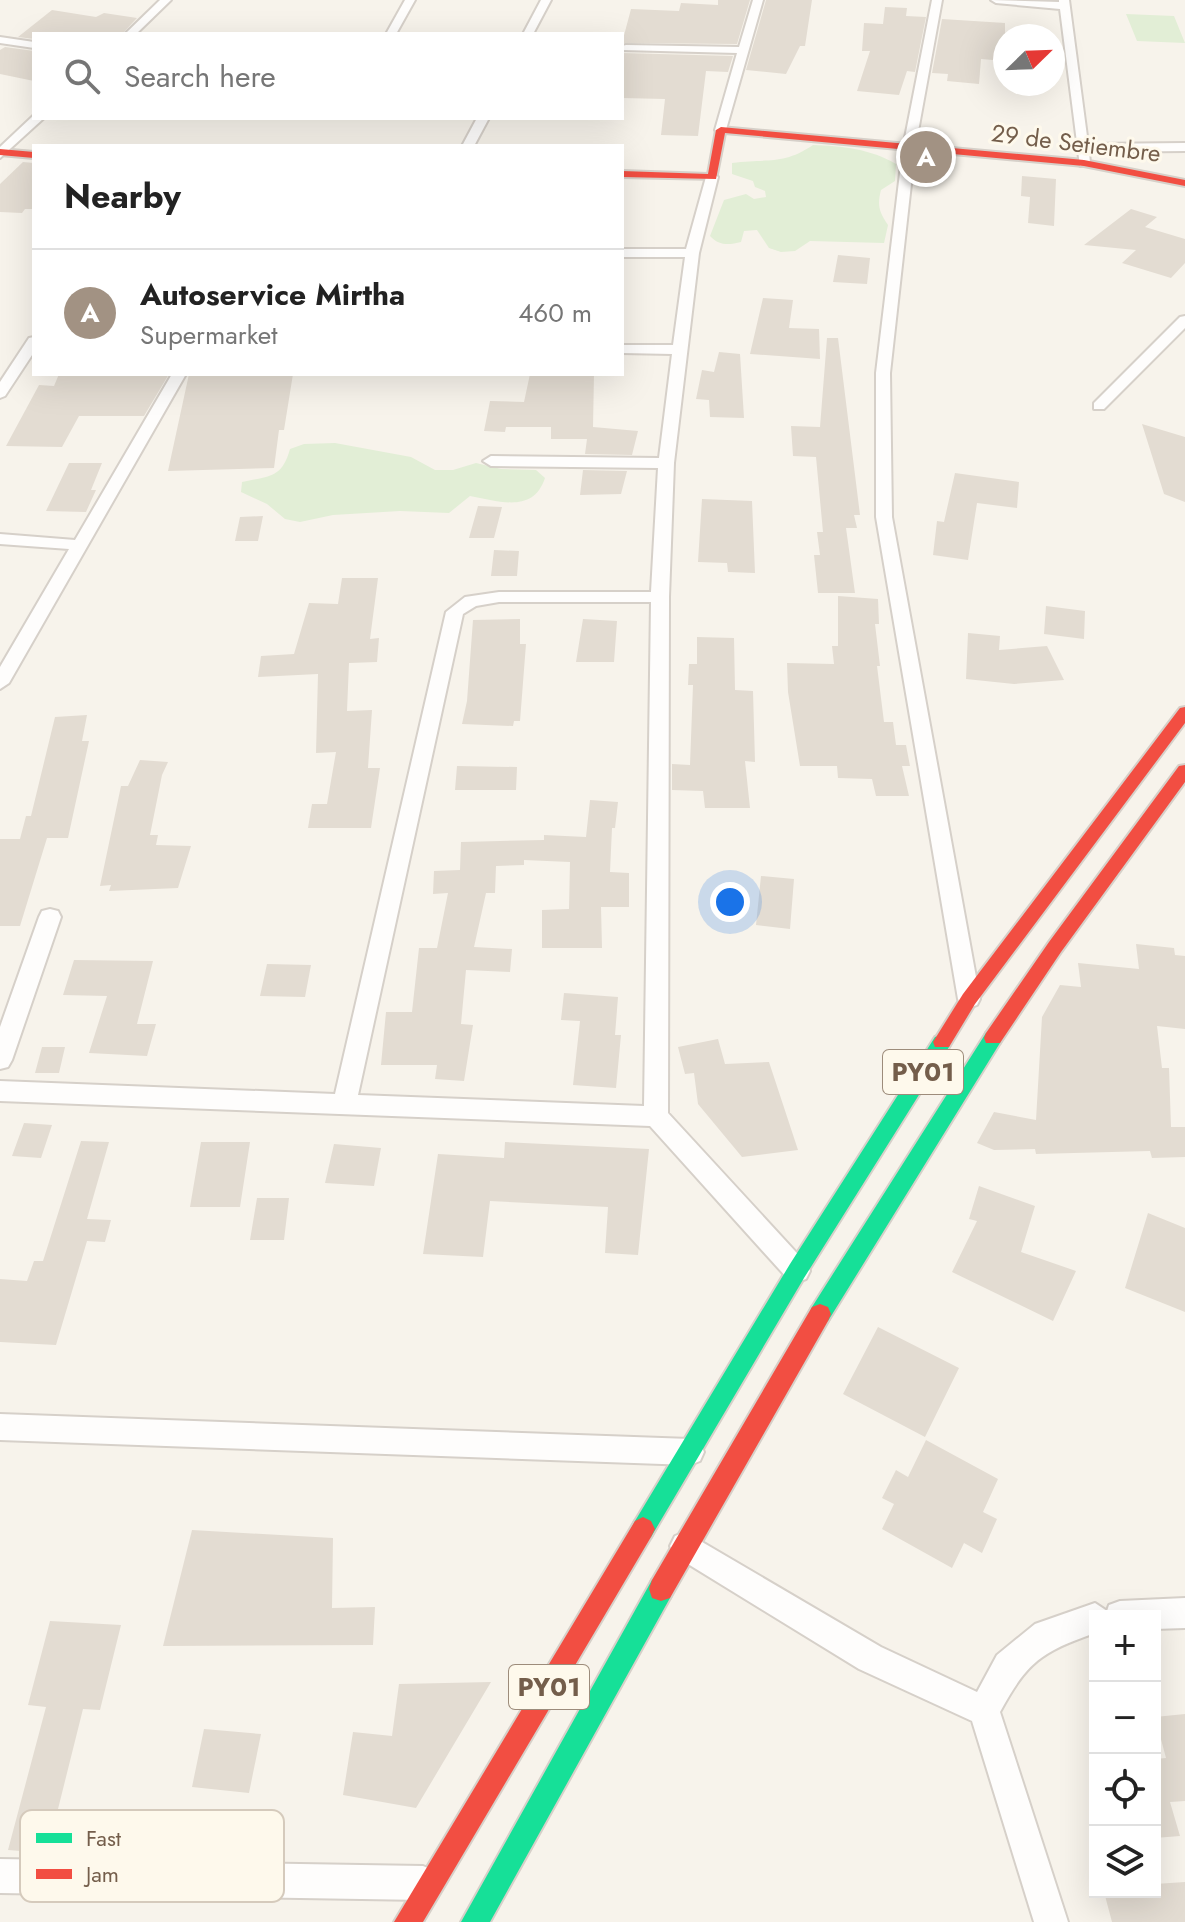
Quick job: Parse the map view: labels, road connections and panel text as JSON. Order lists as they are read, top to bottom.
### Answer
{
  "streets": {
    "main road": ["29 de Setiembre", "PY01"]
  },
  "legend": ["Fast", "Jam"],
  "north": "top right",
  "page": {
    "search": "Search here",
    "pins": "A",
    "heading": "Nearby",
    "list": [
      {
        "mark": "A",
        "name": "Autoservice Mirtha",
        "note": "Supermarket",
        "value": "460 m"
      }
    ],
    "map_buttons": ["+", "−"]
  }
}
